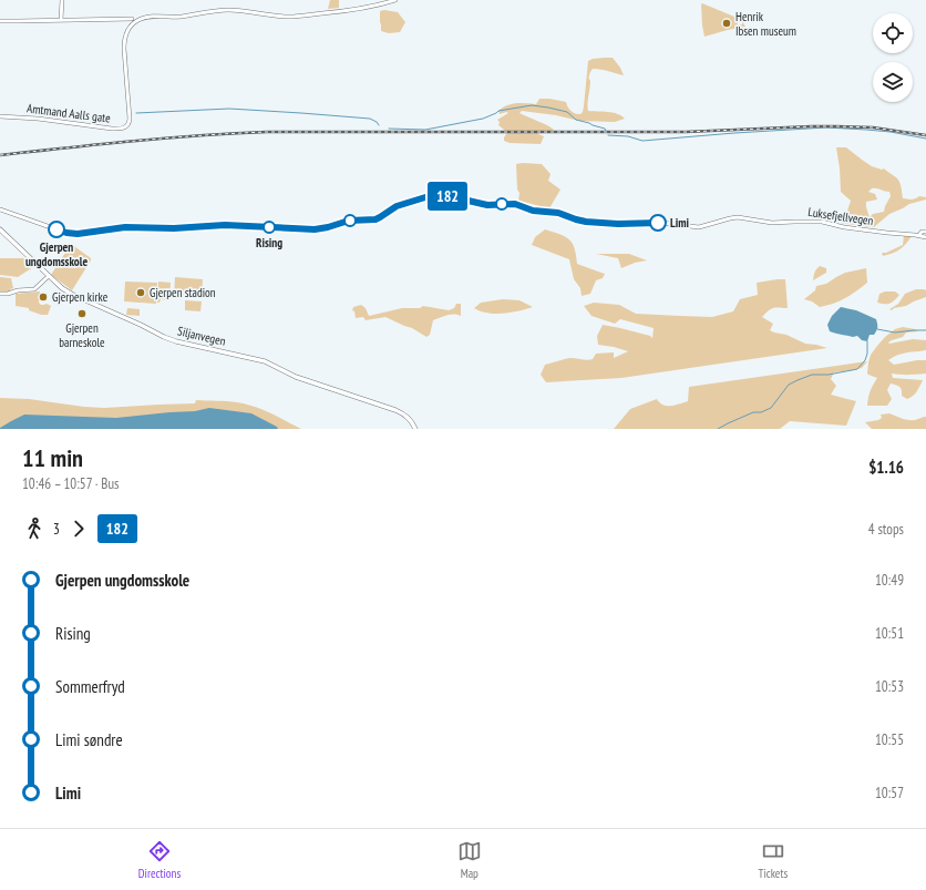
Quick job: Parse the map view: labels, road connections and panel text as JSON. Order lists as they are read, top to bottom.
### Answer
{
  "streets": {
    "main road": ["Amtmand Aalls gate", "Luksefjellvegen", "Siljanvegen"]
  },
  "places": [
    "Henrik Ibsen museum",
    "Limi",
    "Rising",
    "Gjerpen ungdomsskole",
    "Gjerpen stadion",
    "Gjerpen kirke",
    "Gjerpen barneskole"
  ],
  "lines": ["bus line 182"],
  "page": {
    "on_map": "182",
    "heading": ["11 min", "10:46 – 10:57 · Bus", "$1.16"],
    "legs": ["3", "182", "4 stops"],
    "list": [
      {
        "name": "Gjerpen ungdomsskole",
        "value": "10:49"
      },
      {
        "name": "Rising",
        "value": "10:51"
      },
      {
        "name": "Sommerfryd",
        "value": "10:53"
      },
      {
        "name": "Limi søndre",
        "value": "10:55"
      },
      {
        "name": "Limi",
        "value": "10:57"
      }
    ],
    "tabs": ["Directions", "Map", "Tickets"]
  }
}
